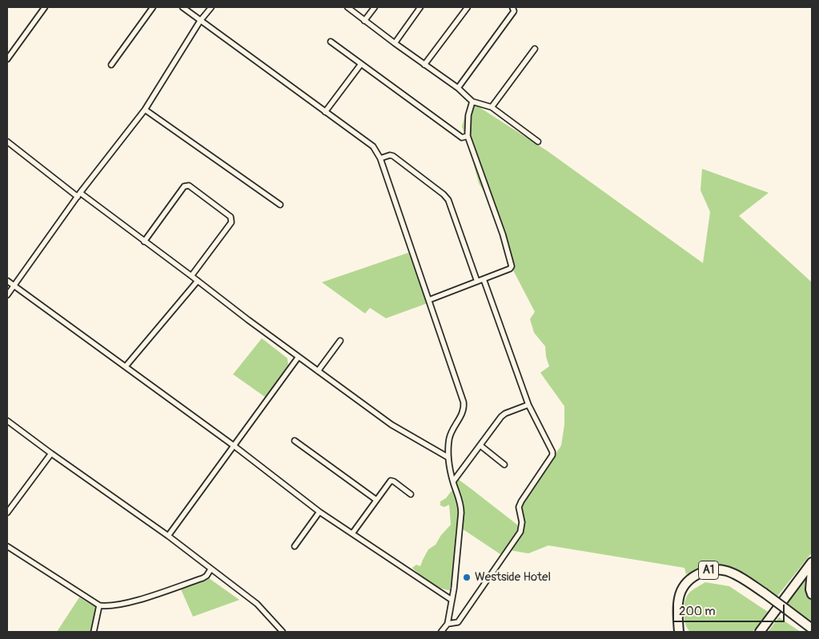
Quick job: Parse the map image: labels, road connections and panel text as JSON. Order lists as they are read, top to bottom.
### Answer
{
  "streets": {
    "highway": ["A1"]
  },
  "places": ["Westside Hotel"],
  "scale_bar": "200 m"
}
